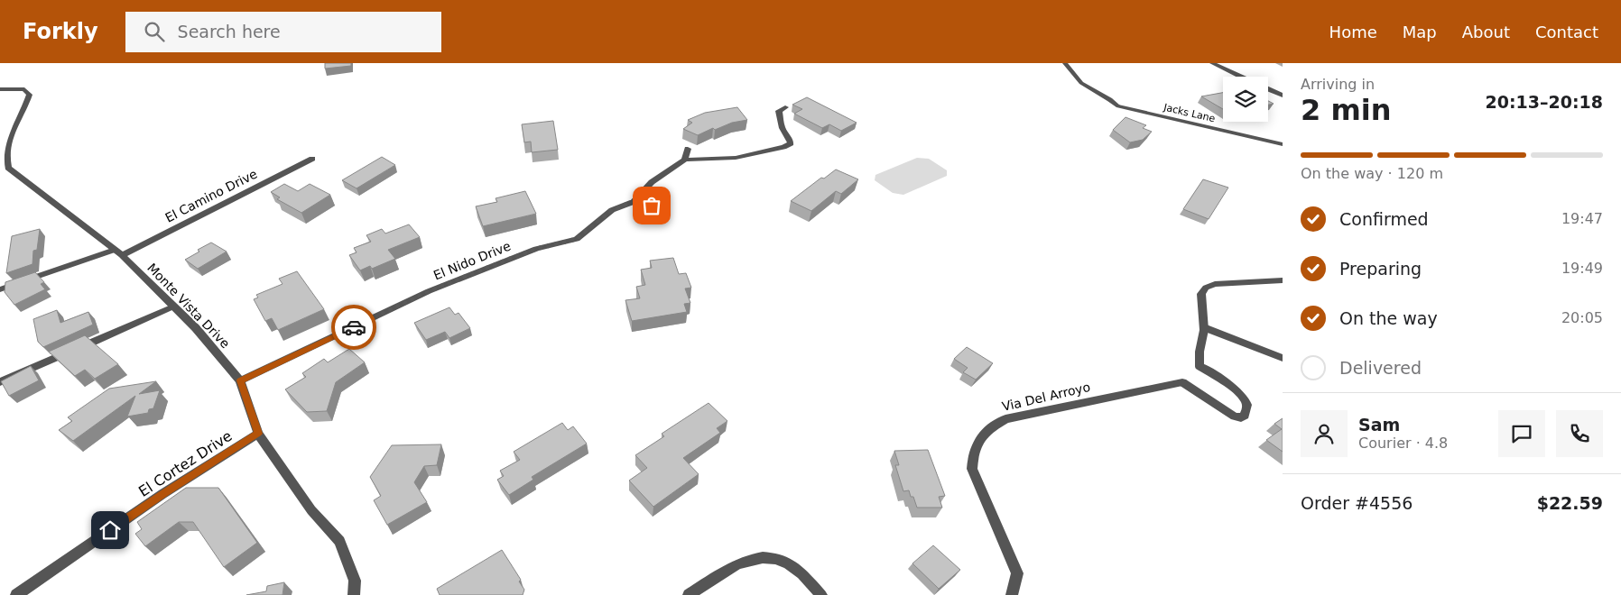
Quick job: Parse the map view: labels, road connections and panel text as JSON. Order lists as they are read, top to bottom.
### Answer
{
  "streets": {
    "street": [
      "Jacks Lane",
      "El Camino Drive",
      "El Nido Drive",
      "Monte Vista Drive",
      "Via Del Arroyo",
      "El Cortez Drive"
    ]
  },
  "crossings": [
    ["El Camino Drive", "Monte Vista Drive"],
    ["El Nido Drive", "Monte Vista Drive"],
    ["Monte Vista Drive", "El Cortez Drive"]
  ],
  "page": {
    "header": "Forkly",
    "search": "Search here",
    "nav": [
      "Home",
      "Map",
      "About",
      "Contact"
    ],
    "heading": ["2 min", "Arriving in", "20:13–20:18"],
    "panel": [
      "Sam",
      "Courier · 4.8",
      "Order #4556",
      "$22.59"
    ],
    "bar": "On the way · 120 m",
    "list": [
      ["Confirmed", "19:47"],
      ["Preparing", "19:49"],
      ["On the way", "20:05"],
      "Delivered"
    ]
  }
}
